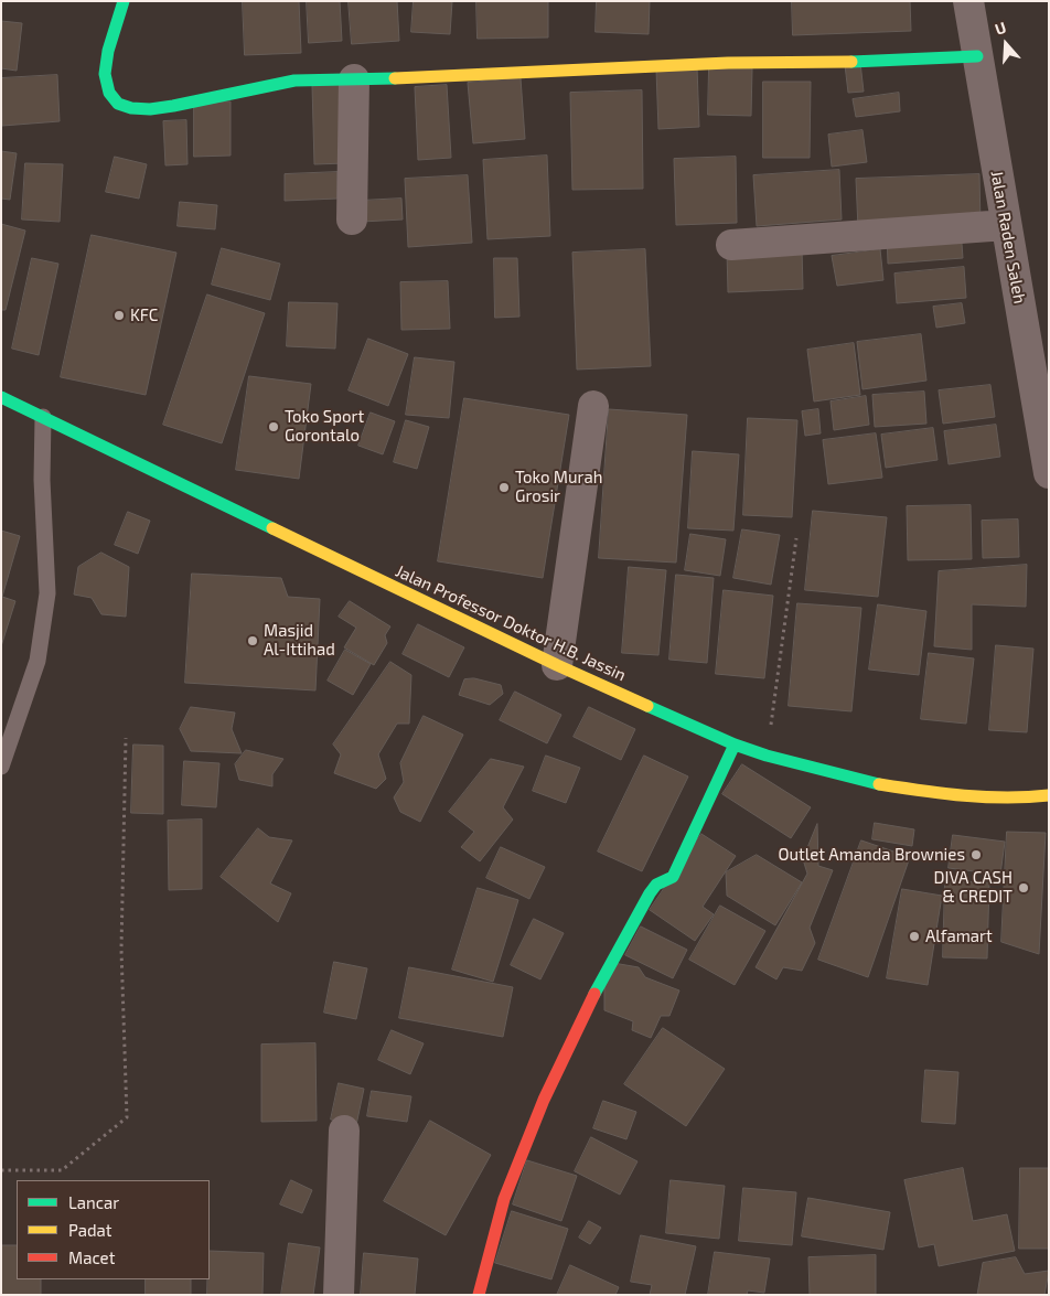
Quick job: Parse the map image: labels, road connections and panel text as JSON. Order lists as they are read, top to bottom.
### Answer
{
  "streets": {
    "main road": ["Jalan Professor Doktor H.B. Jassin"],
    "street": ["Jalan Raden Saleh"]
  },
  "places": [
    "KFC",
    "Toko Sport Gorontalo",
    "Toko Murah Grosir",
    "Masjid Al-Ittihad",
    "Outlet Amanda Brownies",
    "DIVA CASH & CREDIT",
    "Alfamart"
  ],
  "legend": ["Lancar", "Padat", "Macet"],
  "north": "top"
}
